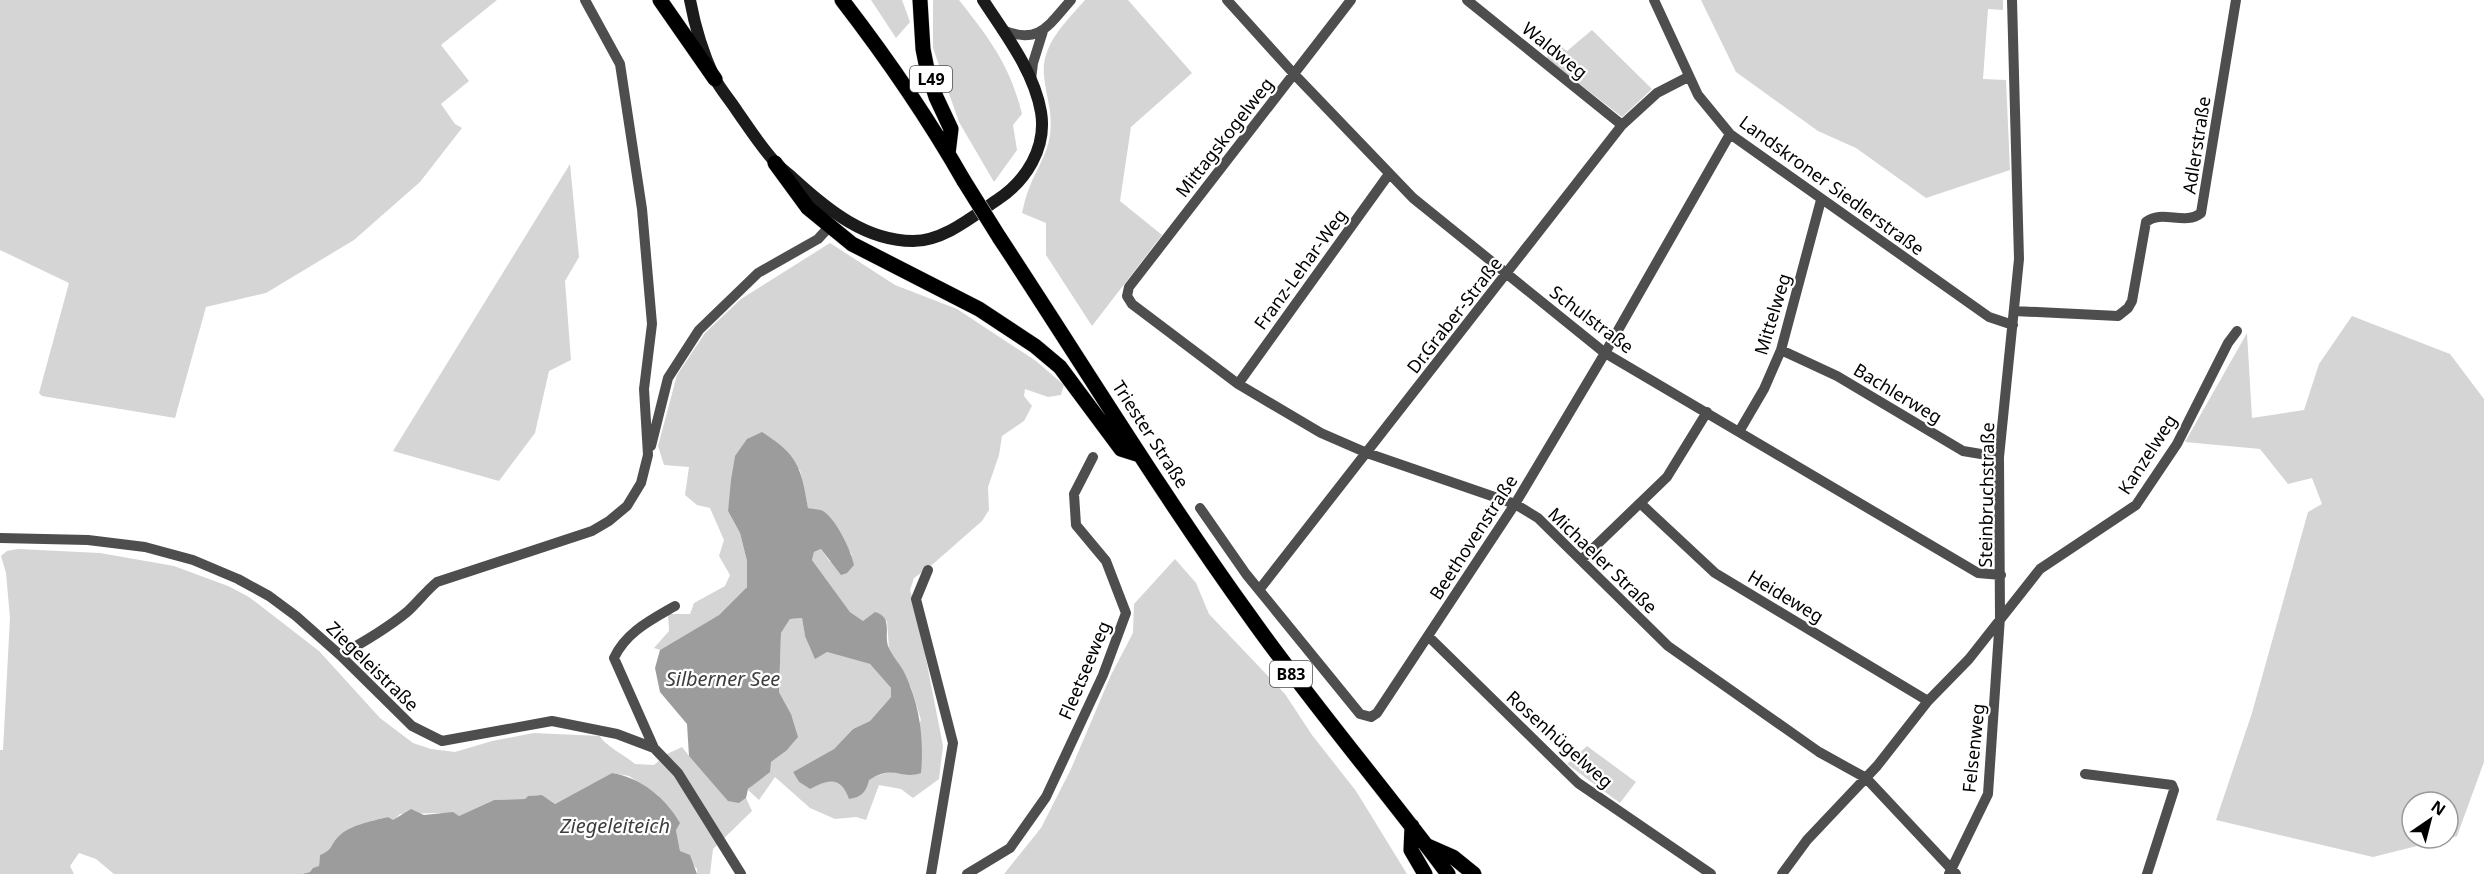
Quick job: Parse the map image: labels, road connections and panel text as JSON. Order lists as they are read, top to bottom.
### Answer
{
  "streets": {
    "main road": ["L49", "Triester Straße", "B83"],
    "street": [
      "Waldweg",
      "Mittagskogelweg",
      "Adlerstraße",
      "Landskroner Siedlerstraße",
      "Franz-Lehar-Weg",
      "Mittelweg",
      "Dr.Graber-Straße",
      "Schulstraße",
      "Bachlerweg",
      "Kanzelweg",
      "Steinbruchstraße",
      "Beethovenstraße",
      "Michaeler Straße",
      "Heideweg",
      "Ziegeleistraße",
      "Fleetseeweg",
      "Rosenhügelweg",
      "Felsenweg"
    ]
  },
  "crossings": [
    ["Waldweg", "Dr.Graber-Straße"],
    ["L49", "Triester Straße"],
    ["Mittagskogelweg", "Schulstraße"],
    ["Mittagskogelweg", "Michaeler Straße"],
    ["Adlerstraße", "Steinbruchstraße"],
    ["Landskroner Siedlerstraße", "Mittelweg"],
    ["Landskroner Siedlerstraße", "Dr.Graber-Straße"],
    ["Landskroner Siedlerstraße", "Steinbruchstraße"],
    ["Landskroner Siedlerstraße", "Beethovenstraße"],
    ["Franz-Lehar-Weg", "Schulstraße"],
    ["Franz-Lehar-Weg", "Michaeler Straße"],
    ["Mittelweg", "Schulstraße"],
    ["Mittelweg", "Bachlerweg"],
    ["Dr.Graber-Straße", "Schulstraße"],
    ["Dr.Graber-Straße", "Beethovenstraße"],
    ["Dr.Graber-Straße", "Michaeler Straße"],
    ["Schulstraße", "Steinbruchstraße"],
    ["Schulstraße", "Beethovenstraße"],
    ["Bachlerweg", "Steinbruchstraße"],
    ["Kanzelweg", "Steinbruchstraße"],
    ["Kanzelweg", "Felsenweg"],
    ["Steinbruchstraße", "Felsenweg"],
    ["Beethovenstraße", "Michaeler Straße"],
    ["Beethovenstraße", "Rosenhügelweg"],
    ["Michaeler Straße", "Felsenweg"]
  ],
  "water": ["Silberner See", "Ziegeleiteich"],
  "north": "top right"
}
